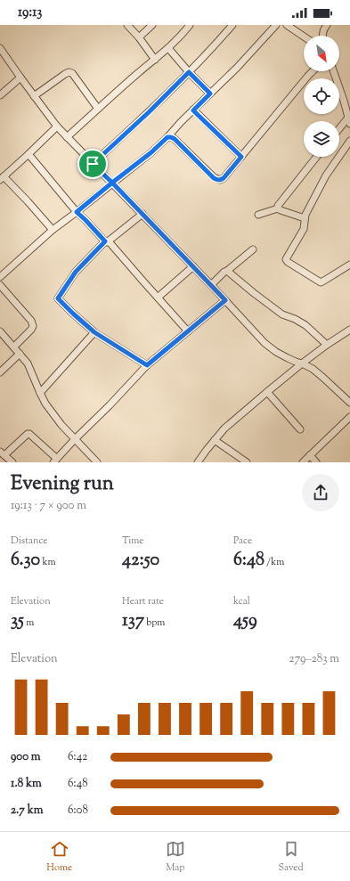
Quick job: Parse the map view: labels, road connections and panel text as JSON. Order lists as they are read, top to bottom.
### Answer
{
  "north": "bottom right",
  "page": {
    "status": "19:13",
    "heading": ["Evening run", "19:13 · 7 × 900 m"],
    "stats": [
      ["Distance", "6.30 km"],
      ["Time", "42:50"],
      ["Pace", "6:48 /km"],
      ["Elevation", "35 m"],
      ["Heart rate", "137 bpm"],
      ["kcal", "459"]
    ],
    "chart": ["Elevation", "279–283 m"],
    "list": [
      {
        "name": "900 m",
        "note": "6:42"
      },
      {
        "name": "1.8 km",
        "note": "6:48"
      },
      {
        "name": "2.7 km",
        "note": "6:08"
      }
    ],
    "tabs": ["Home", "Map", "Saved"]
  }
}
